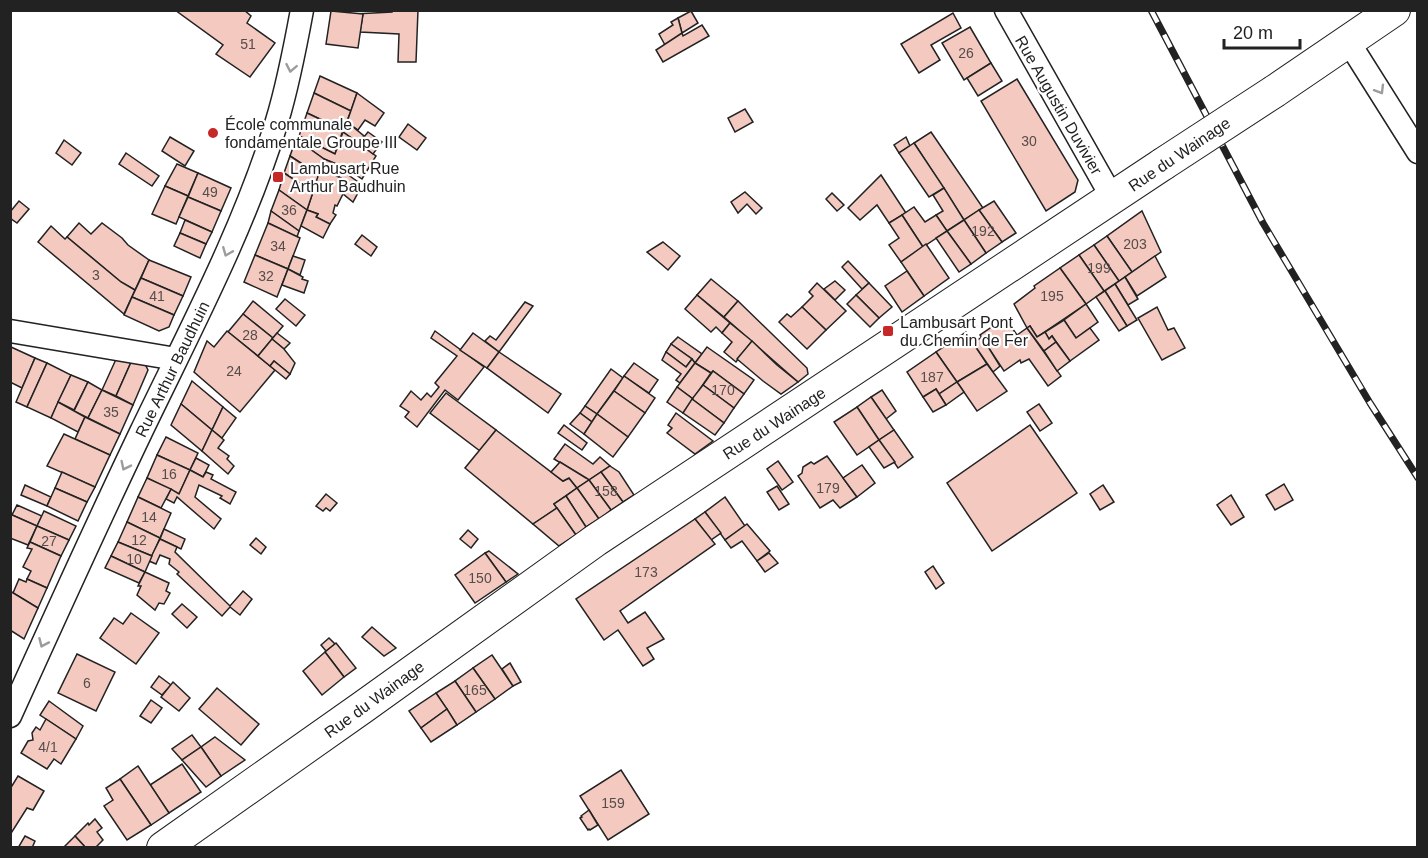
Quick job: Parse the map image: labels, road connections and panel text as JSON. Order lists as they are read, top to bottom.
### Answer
{
  "streets": {
    "main road": ["Rue du Wainage"],
    "street": ["Rue Augustin Duvivier", "Rue Arthur Baudhuin"]
  },
  "crossings": [
    ["Rue Augustin Duvivier", "Rue du Wainage"]
  ],
  "one_way": ["Rue Arthur Baudhuin"],
  "places": {
    "other": ["École communale fondamentale Groupe III"],
    "transit": ["Lambusart Rue Arthur Baudhuin", "Lambusart Pont du Chemin de Fer"]
  },
  "house_numbers": [
    "51",
    "26",
    "30",
    "49",
    "36",
    "192",
    "203",
    "34",
    "199",
    "3",
    "32",
    "41",
    "195",
    "28",
    "24",
    "187",
    "170",
    "35",
    "16",
    "179",
    "158",
    "14",
    "12",
    "27",
    "10",
    "173",
    "150",
    "6",
    "165",
    "4/1",
    "159"
  ],
  "scale_bar": "20 m"
}
